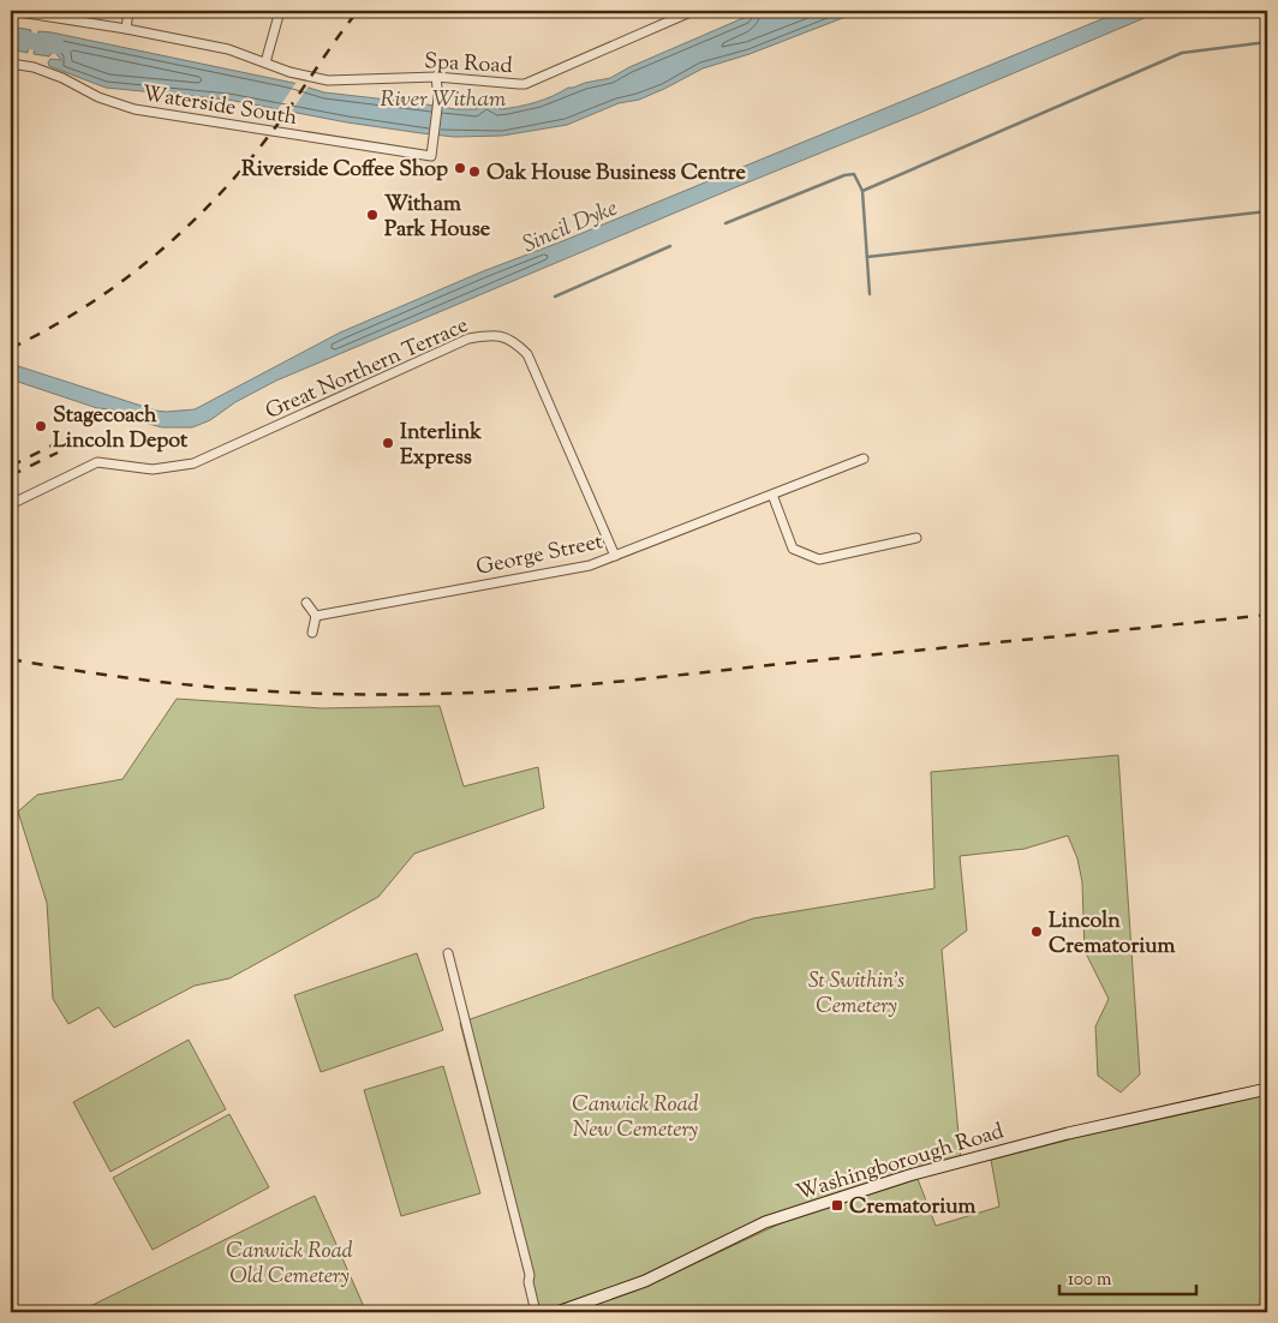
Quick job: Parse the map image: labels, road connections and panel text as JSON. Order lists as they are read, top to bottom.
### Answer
{
  "streets": {
    "main road": ["Washingborough Road"],
    "street": [
      "Spa Road",
      "Waterside South",
      "Great Northern Terrace",
      "George Street"
    ]
  },
  "crossings": [
    ["Spa Road", "Waterside South"],
    ["Great Northern Terrace", "George Street"]
  ],
  "water": ["River Witham", "Sincil Dyke"],
  "parks": ["St Swithin's Cemetery", "Canwick Road New Cemetery", "Canwick Road Old Cemetery"],
  "places": {
    "other": [
      "Riverside Coffee Shop",
      "Oak House Business Centre",
      "Witham Park House",
      "Stagecoach Lincoln Depot",
      "Interlink Express",
      "Lincoln Crematorium"
    ],
    "transit": ["Crematorium"]
  },
  "scale_bar": "100 m"
}
